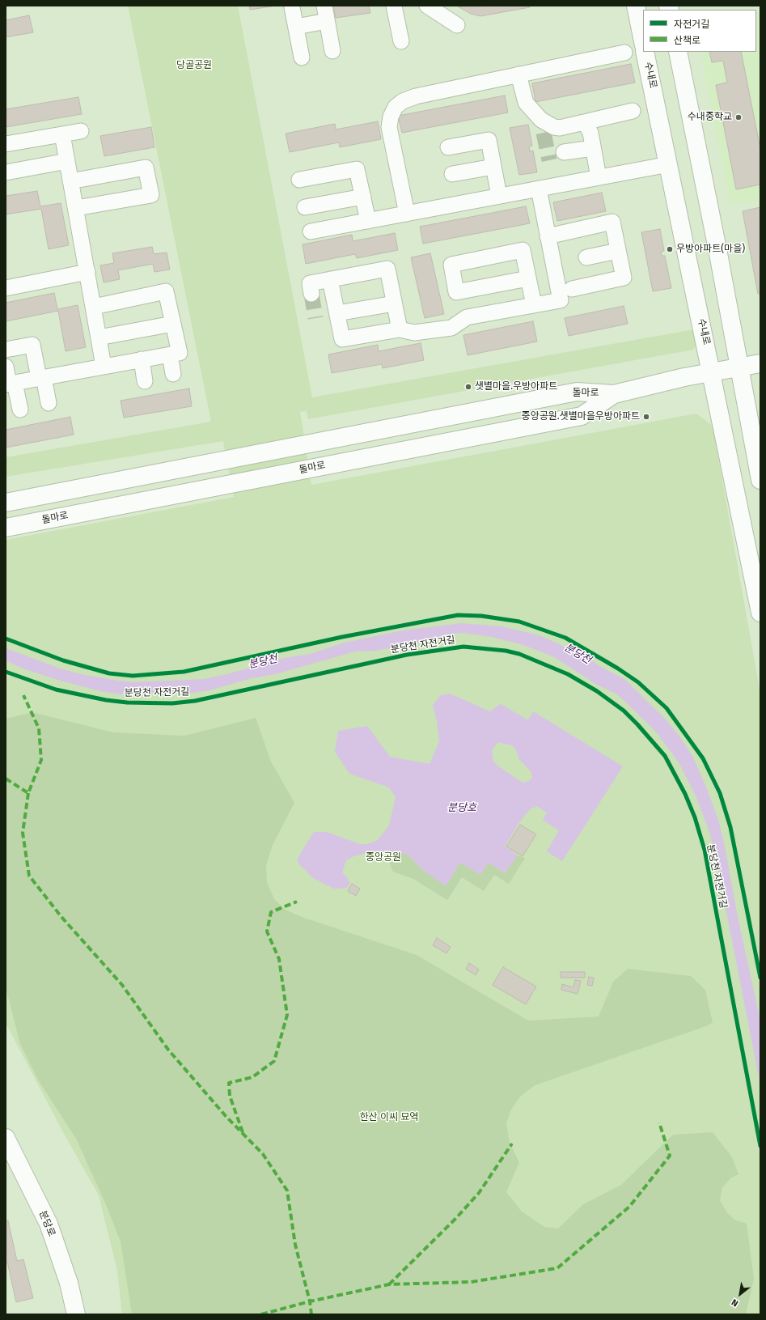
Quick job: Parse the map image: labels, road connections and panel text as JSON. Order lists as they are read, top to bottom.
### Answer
{
  "streets": {
    "main road": ["수내로", "돌마로", "분당로"],
    "cycle path": ["분당천 자전거길"]
  },
  "crossings": [
    ["수내로", "돌마로"]
  ],
  "water": ["분당천", "분당호"],
  "parks": ["당골공원", "중앙공원", "한산 이씨 묘역"],
  "places": [
    "수내중학교",
    "우방아파트(마을)",
    "샛별마을.우방아파트",
    "중앙공원.샛별마을우방아파트"
  ],
  "legend": ["자전거길", "산책로"],
  "north": "bottom left"
}
